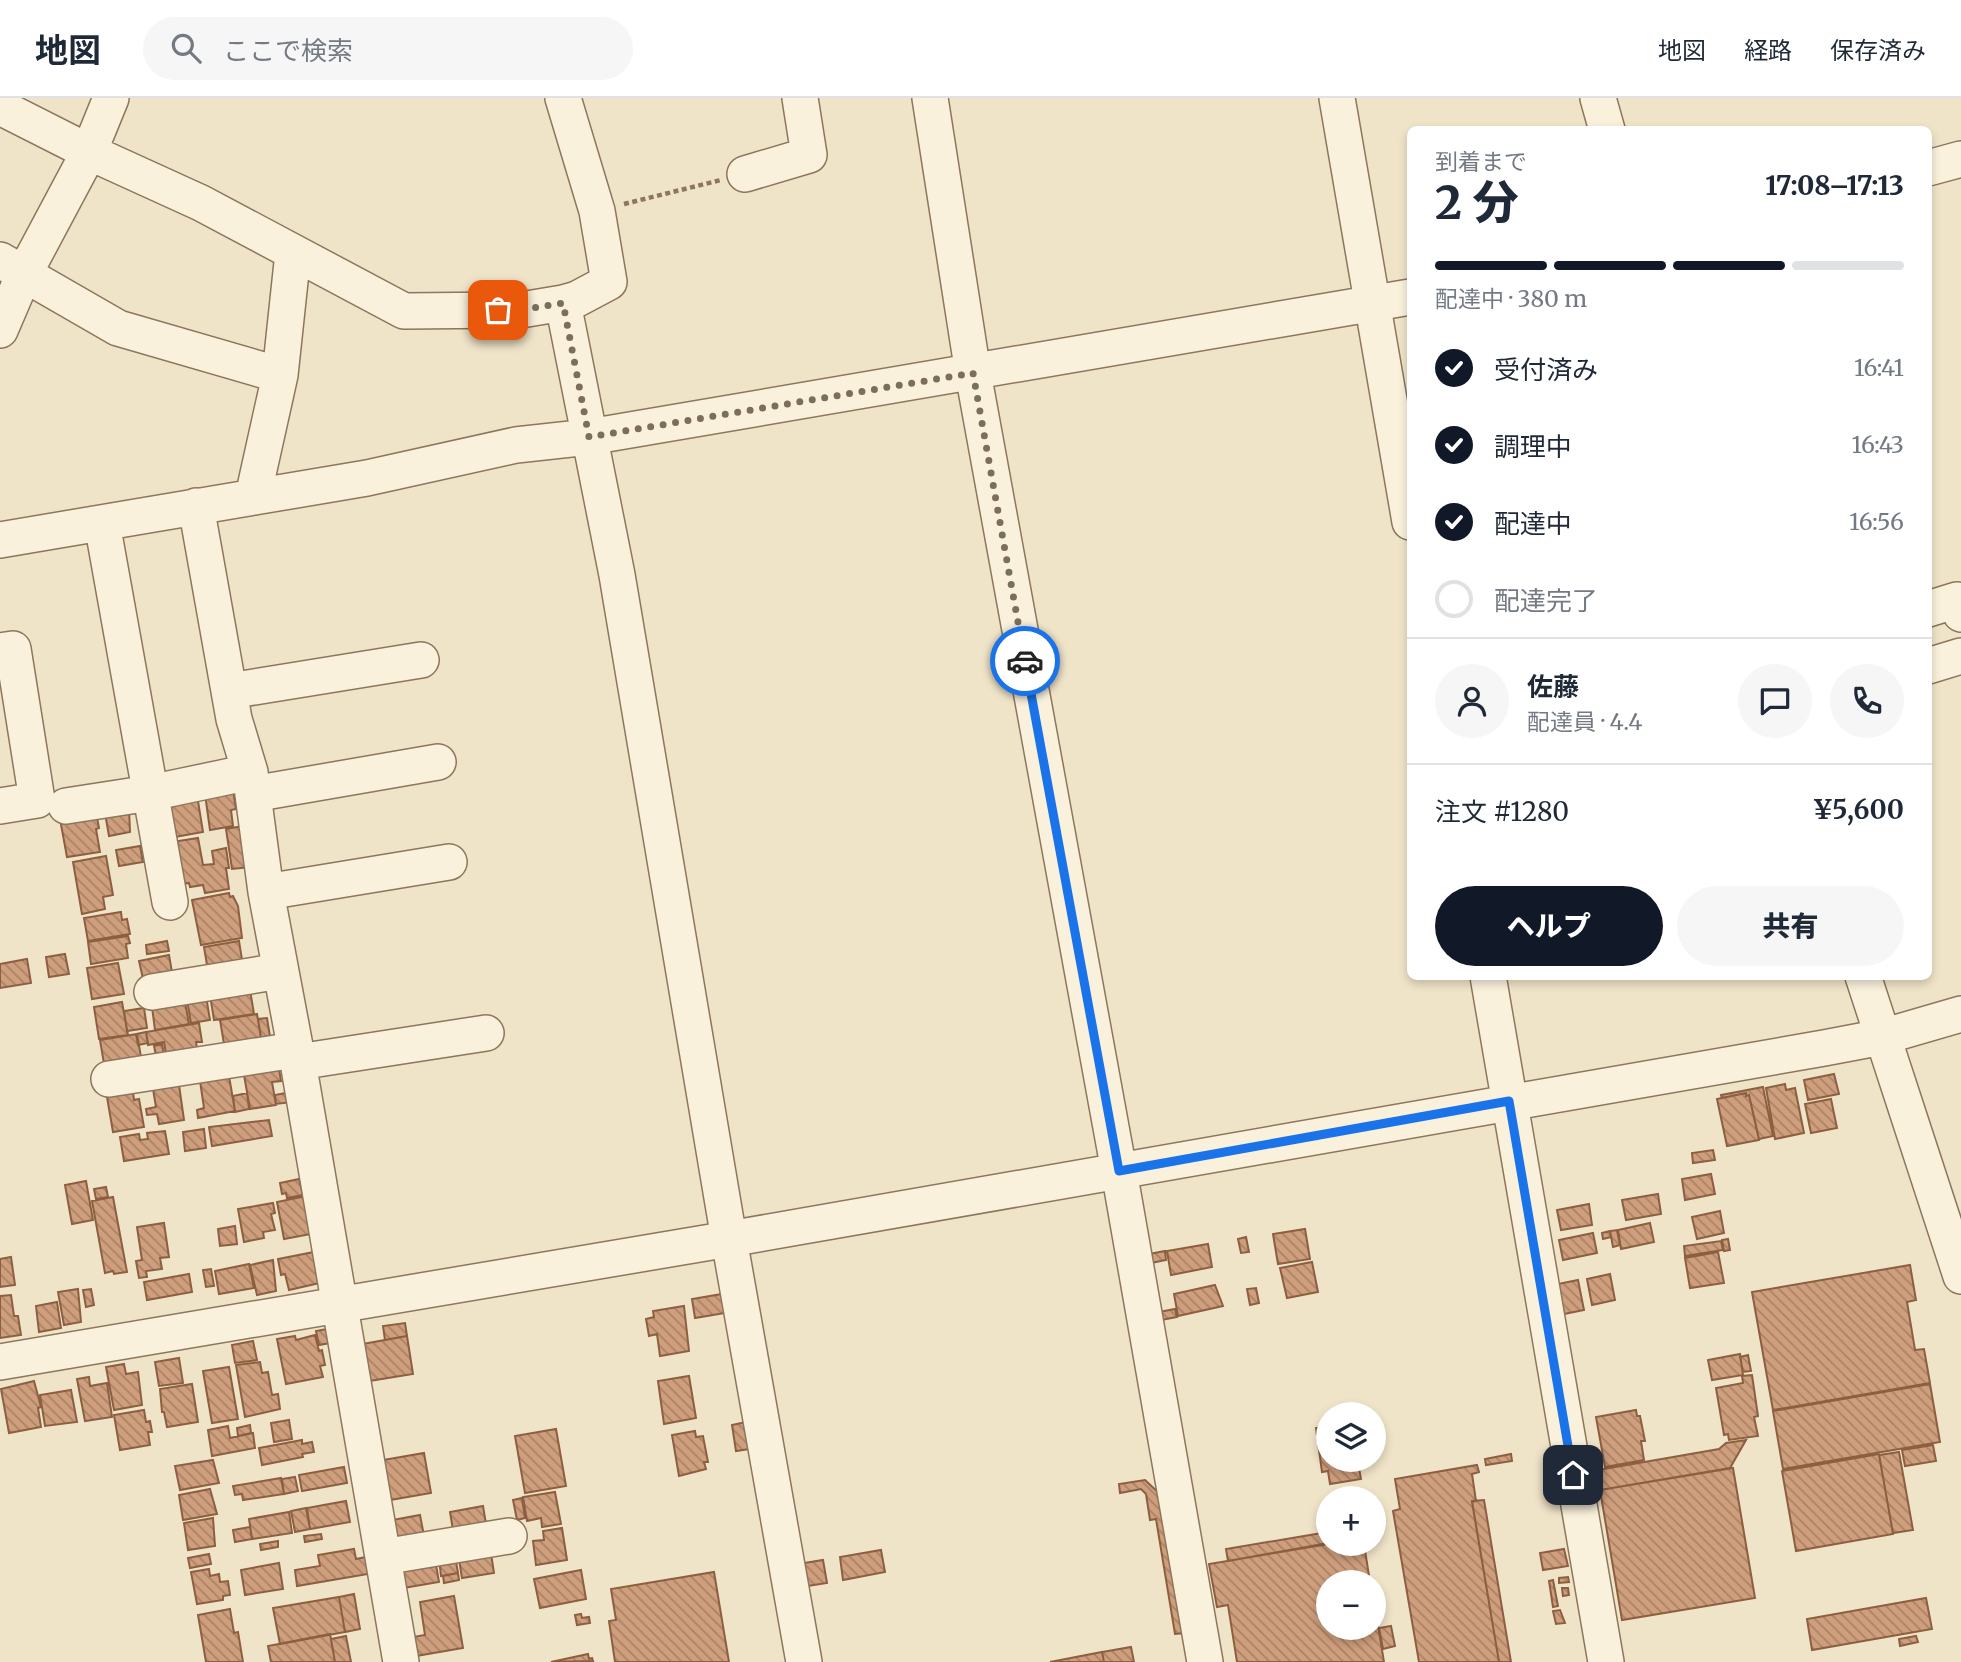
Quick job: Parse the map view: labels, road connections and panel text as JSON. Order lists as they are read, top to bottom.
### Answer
{
  "page": {
    "header": "地図",
    "search": "ここで検索",
    "nav": ["地図", "経路", "保存済み"],
    "heading": ["2 分", "到着まで", "17:08–17:13"],
    "panel": [
      "佐藤",
      "配達員 · 4.4",
      "注文 #1280",
      "¥5,600"
    ],
    "bar": "配達中 · 380 m",
    "list": [
      ["受付済み", "16:41"],
      ["調理中", "16:43"],
      ["配達中", "16:56"],
      "配達完了"
    ],
    "buttons": ["ヘルプ", "共有"],
    "map_buttons": ["+", "−"]
  }
}
